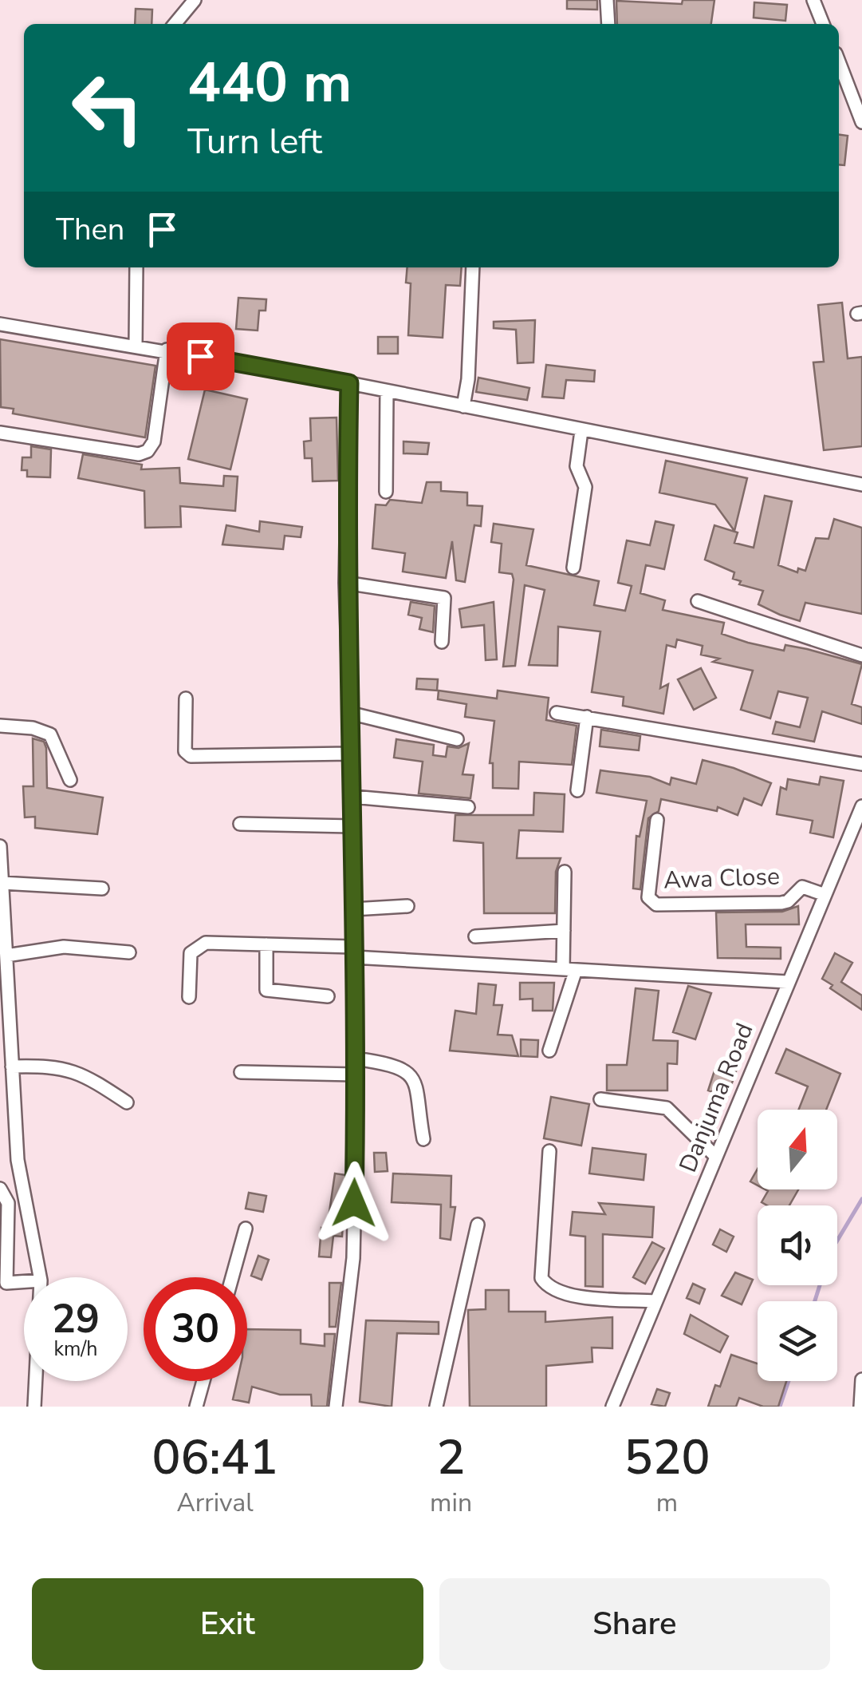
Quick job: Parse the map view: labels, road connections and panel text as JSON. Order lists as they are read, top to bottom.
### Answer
{
  "streets": {
    "street": ["Awa Close", "Danjuma Road"]
  },
  "crossings": [
    ["Awa Close", "Danjuma Road"]
  ],
  "north": "top",
  "page": {
    "turn": ["440 m", "Turn left"],
    "then": "Then",
    "speed": "29 km/h",
    "limit": "30",
    "eta": [
      "06:41",
      "Arrival",
      "2",
      "min",
      "520",
      "m"
    ],
    "buttons": ["Exit", "Share"]
  }
}
